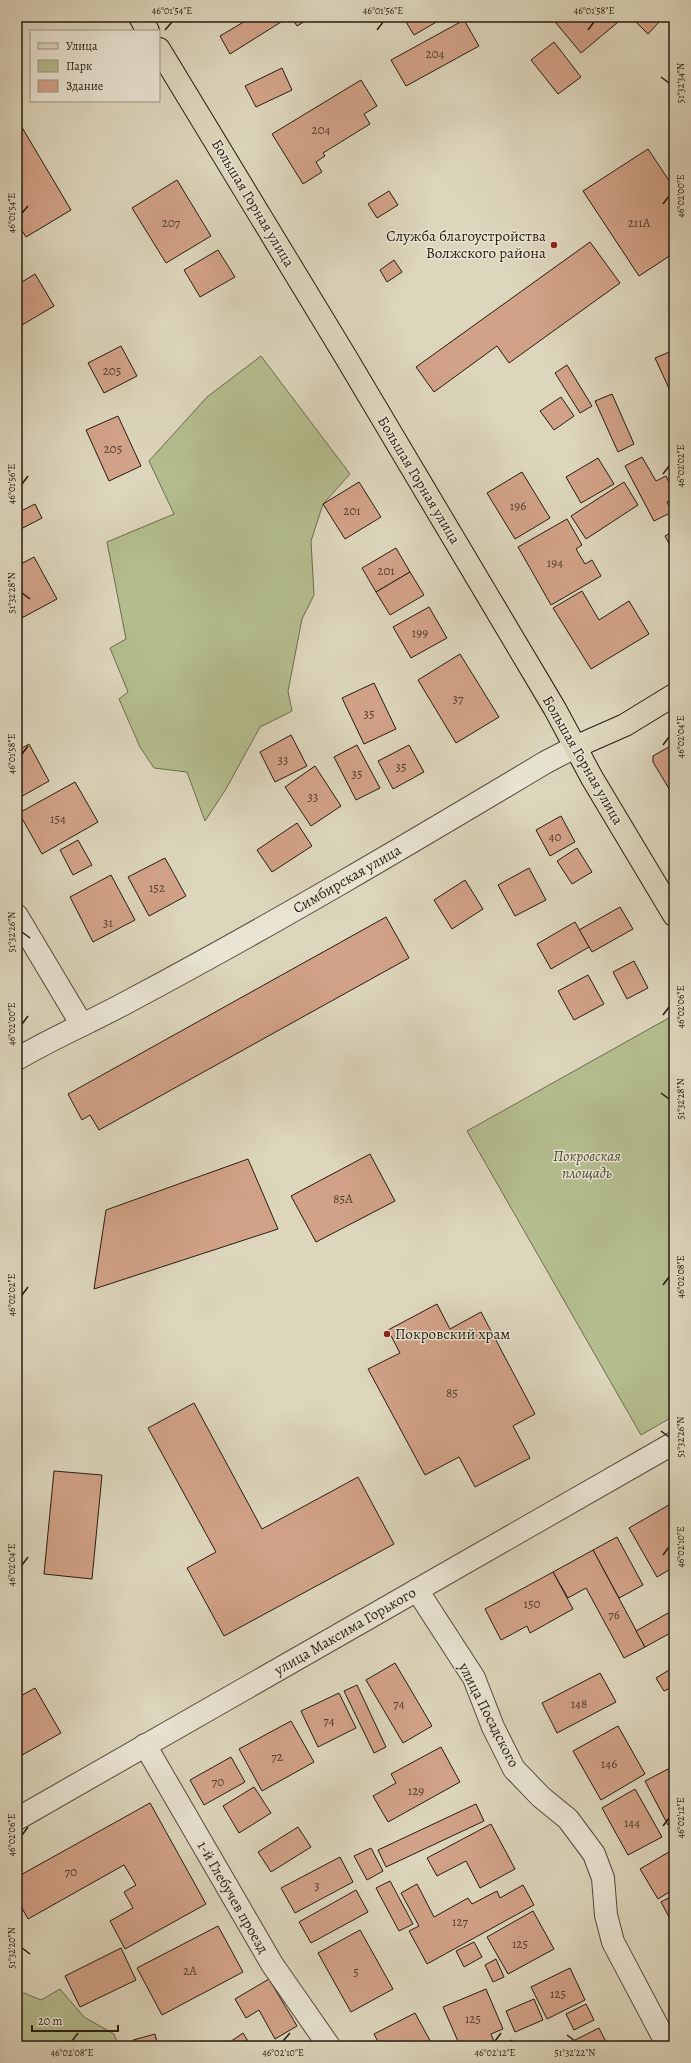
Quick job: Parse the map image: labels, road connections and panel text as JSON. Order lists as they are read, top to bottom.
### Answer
{
  "streets": {
    "main road": ["Большая Горная улица", "Симбирская улица"],
    "street": ["улица Максима Горького", "улица Посадского", "1-й Глебучев проезд"]
  },
  "crossings": [
    ["Большая Горная улица", "Симбирская улица"],
    ["улица Максима Горького", "улица Посадского"],
    ["улица Максима Горького", "1-й Глебучев проезд"]
  ],
  "parks": ["Покровская площадь"],
  "places": ["Служба благоустройства Волжского района", "Покровский храм"],
  "house_numbers": [
    "204",
    "204",
    "207",
    "211А",
    "205",
    "205",
    "196",
    "201",
    "194",
    "201",
    "199",
    "37",
    "35",
    "33",
    "35",
    "35",
    "33",
    "154",
    "40",
    "152",
    "31",
    "85А",
    "85",
    "150",
    "76",
    "74",
    "148",
    "74",
    "72",
    "146",
    "70",
    "129",
    "144",
    "70",
    "3",
    "127",
    "125",
    "2А",
    "5",
    "125",
    "125"
  ],
  "legend": ["Улица", "Парк", "Здание"],
  "scale_bar": "20 m",
  "coordinates": [
    "46°01'54\"E",
    "46°01'56\"E",
    "46°01'58\"E",
    "51°32'34\"N",
    "46°02'00\"E",
    "46°02'02\"E",
    "51°32'28\"N",
    "46°02'04\"E",
    "51°32'26\"N",
    "46°02'06\"E",
    "46°02'08\"E",
    "46°02'10\"E",
    "46°02'12\"E",
    "51°32'20\"N",
    "51°32'22\"N"
  ]
}
